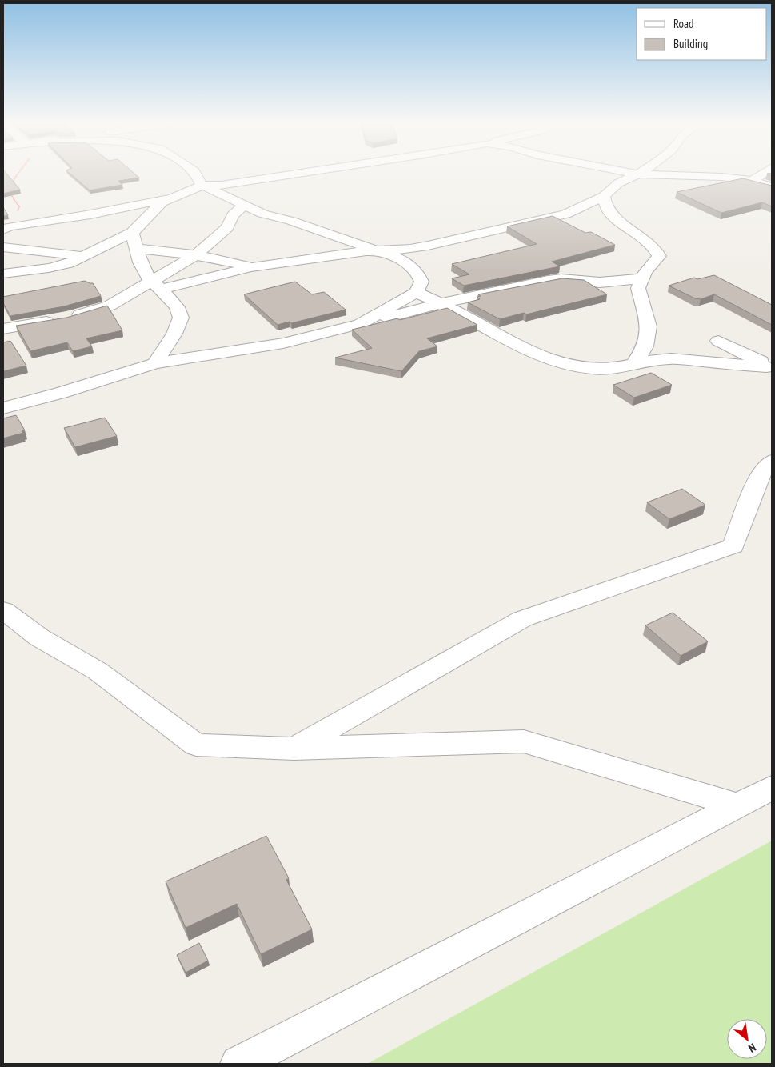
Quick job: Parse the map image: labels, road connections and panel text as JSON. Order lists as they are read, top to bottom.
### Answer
{
  "legend": ["Road", "Building"],
  "north": "bottom right"
}
